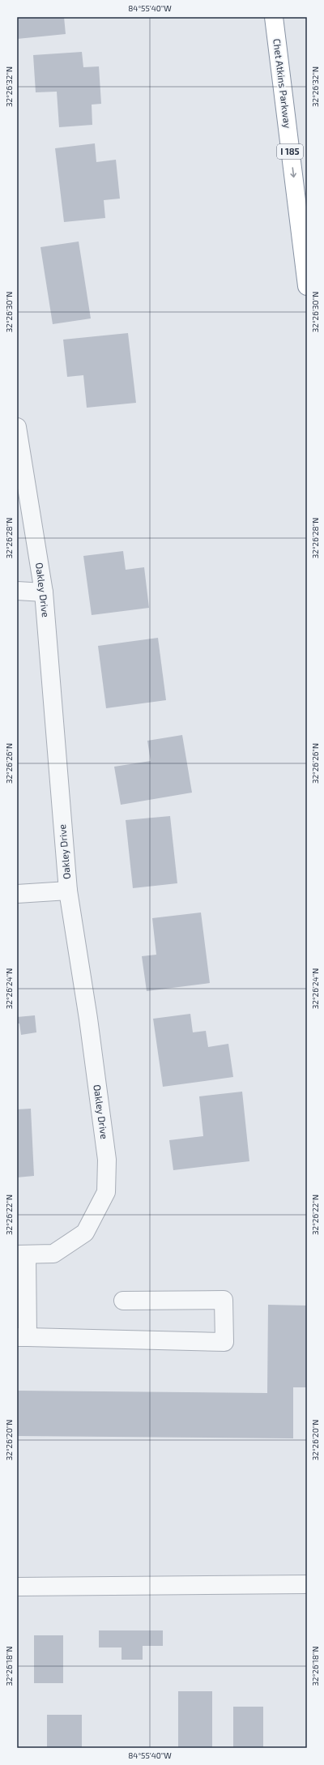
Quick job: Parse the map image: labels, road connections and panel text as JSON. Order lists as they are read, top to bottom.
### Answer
{
  "streets": {
    "highway": ["Chet Atkins Parkway", "I 185"],
    "street": ["Oakley Drive"]
  },
  "one_way": ["Chet Atkins Parkway"],
  "coordinates": [
    "84°55'40\"W",
    "32°26'32\"N",
    "32°26'30\"N",
    "32°26'28\"N",
    "32°26'26\"N",
    "32°26'24\"N",
    "32°26'22\"N",
    "32°26'20\"N",
    "32°26'18\"N"
  ]
}
